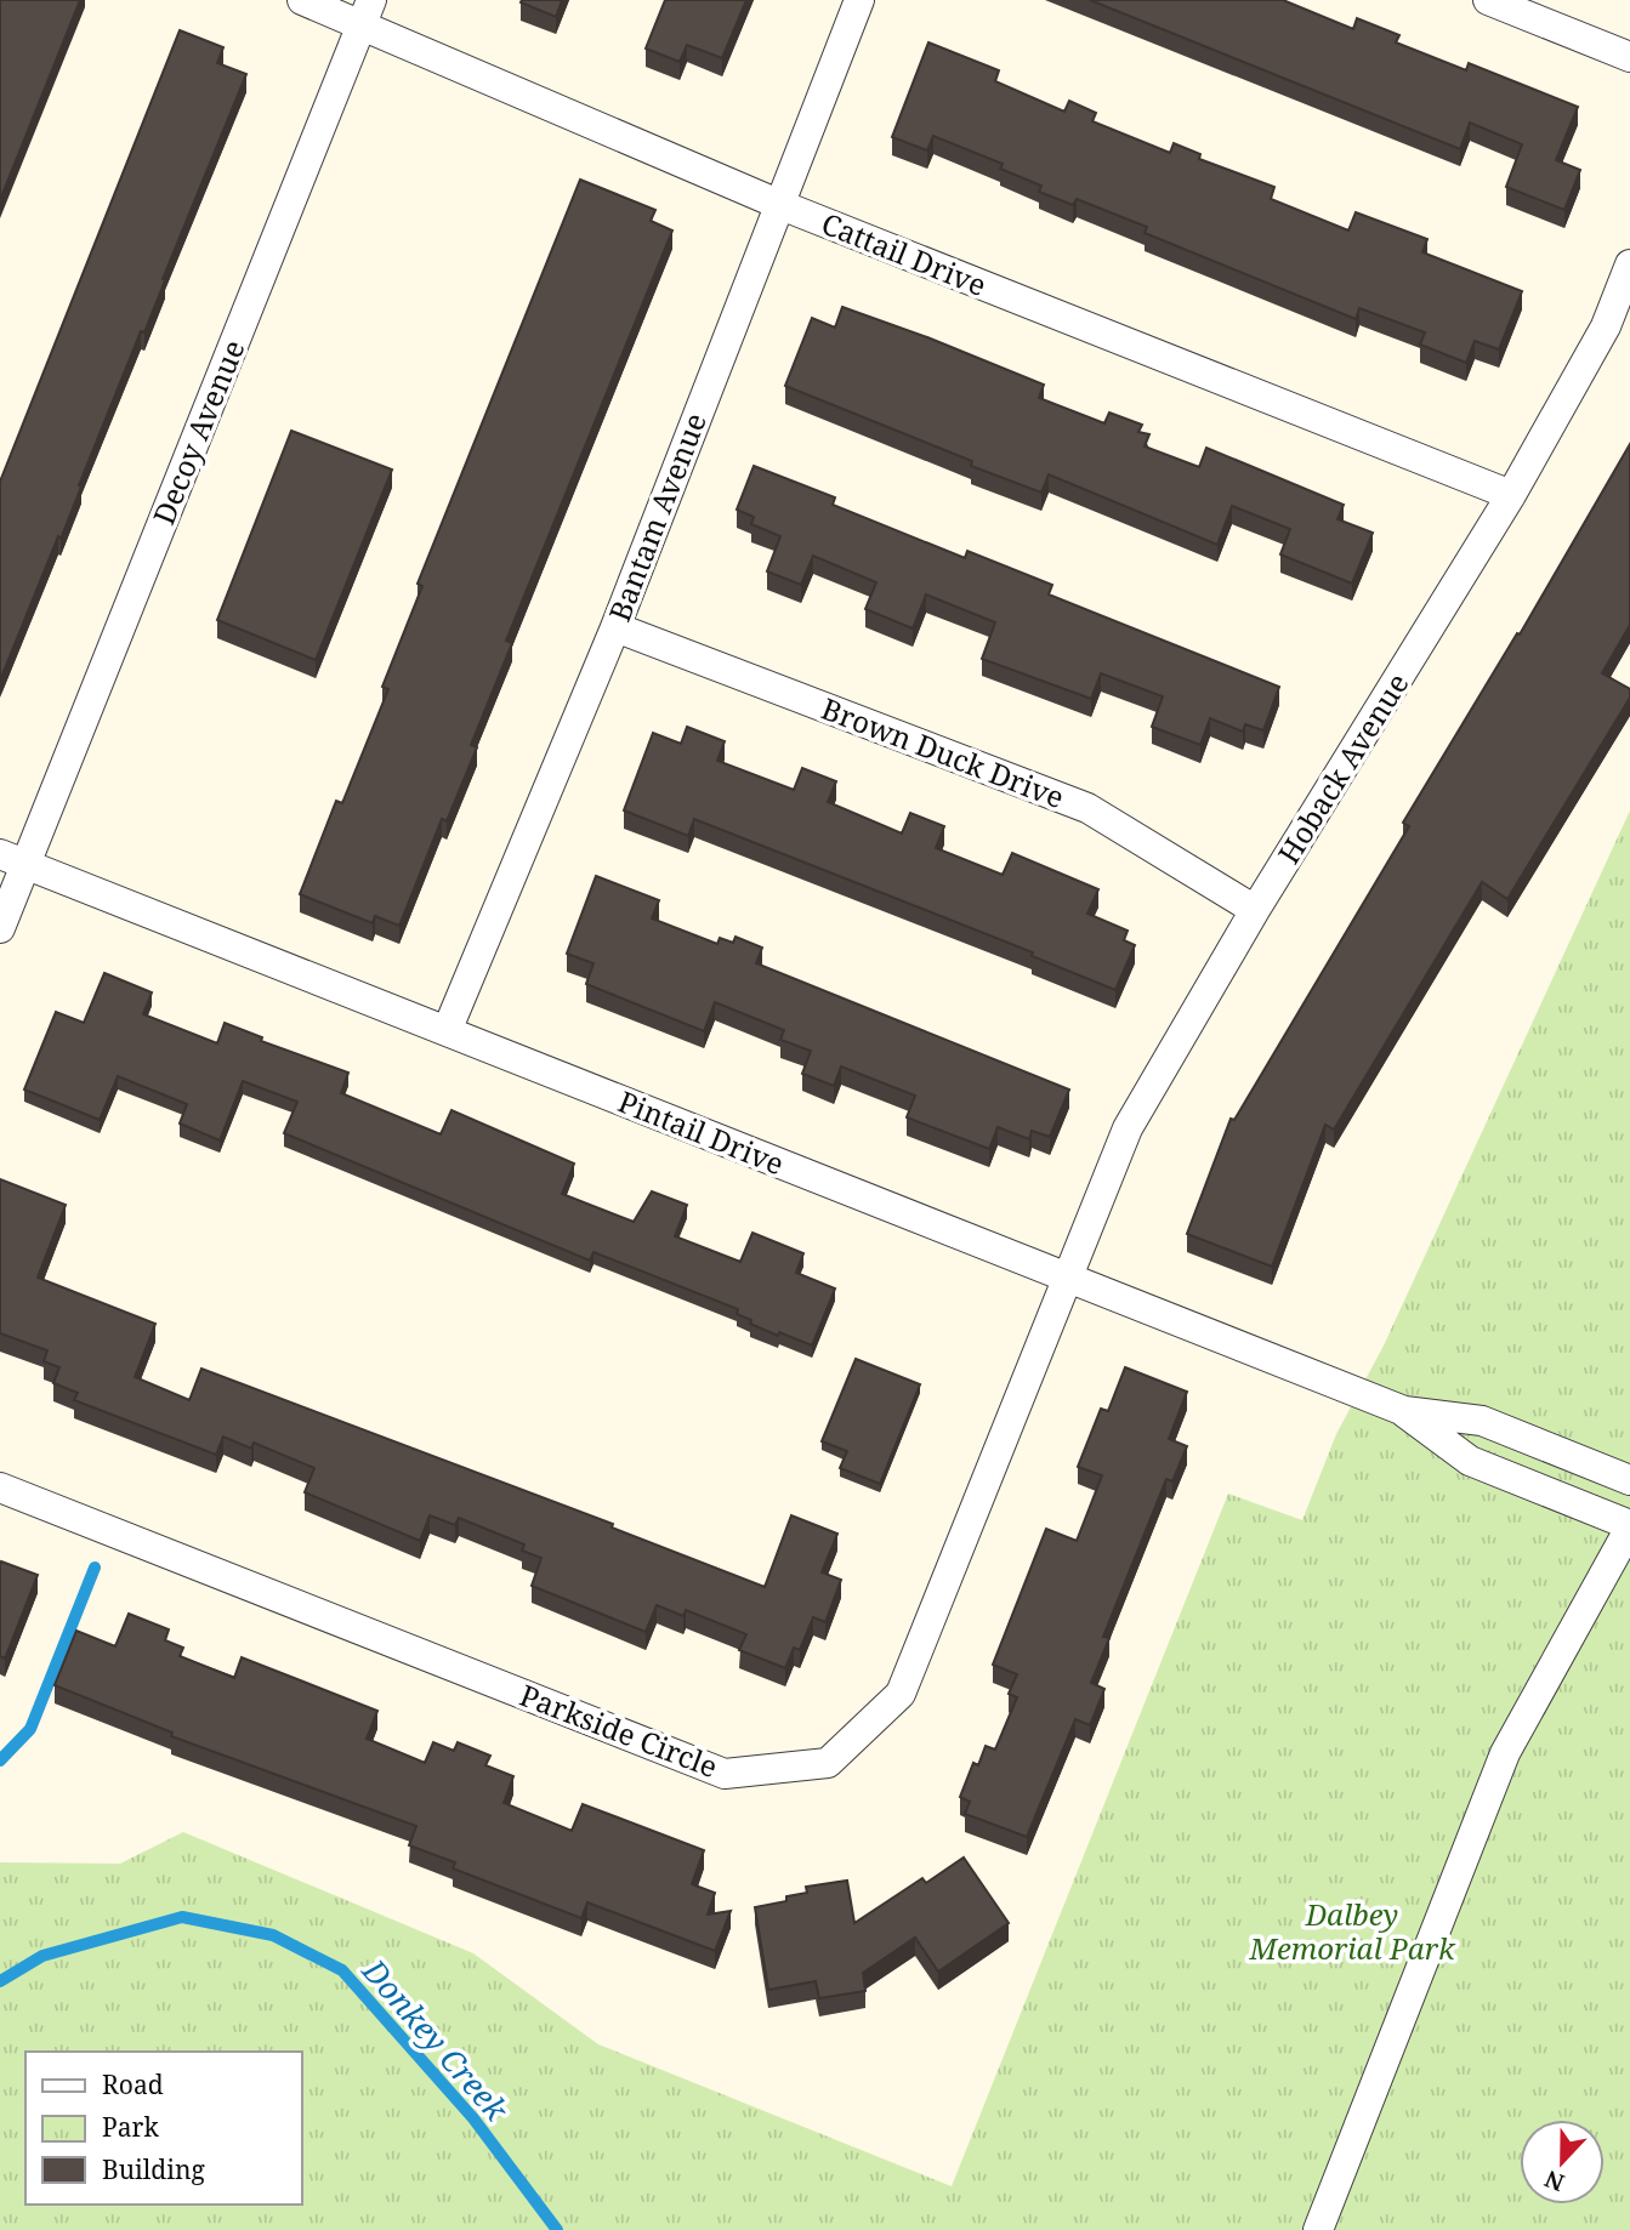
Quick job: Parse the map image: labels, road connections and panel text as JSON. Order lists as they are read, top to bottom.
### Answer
{
  "streets": {
    "street": [
      "Cattail Drive",
      "Decoy Avenue",
      "Bantam Avenue",
      "Brown Duck Drive",
      "Hoback Avenue",
      "Pintail Drive",
      "Parkside Circle"
    ]
  },
  "crossings": [
    ["Cattail Drive", "Decoy Avenue"],
    ["Cattail Drive", "Bantam Avenue"],
    ["Cattail Drive", "Hoback Avenue"],
    ["Decoy Avenue", "Pintail Drive"],
    ["Bantam Avenue", "Brown Duck Drive"],
    ["Bantam Avenue", "Pintail Drive"],
    ["Brown Duck Drive", "Hoback Avenue"],
    ["Hoback Avenue", "Pintail Drive"],
    ["Hoback Avenue", "Parkside Circle"],
    ["Pintail Drive", "Parkside Circle"]
  ],
  "water": ["Donkey Creek"],
  "parks": ["Dalbey Memorial Park"],
  "legend": ["Road", "Park", "Building"],
  "north": "bottom"
}
